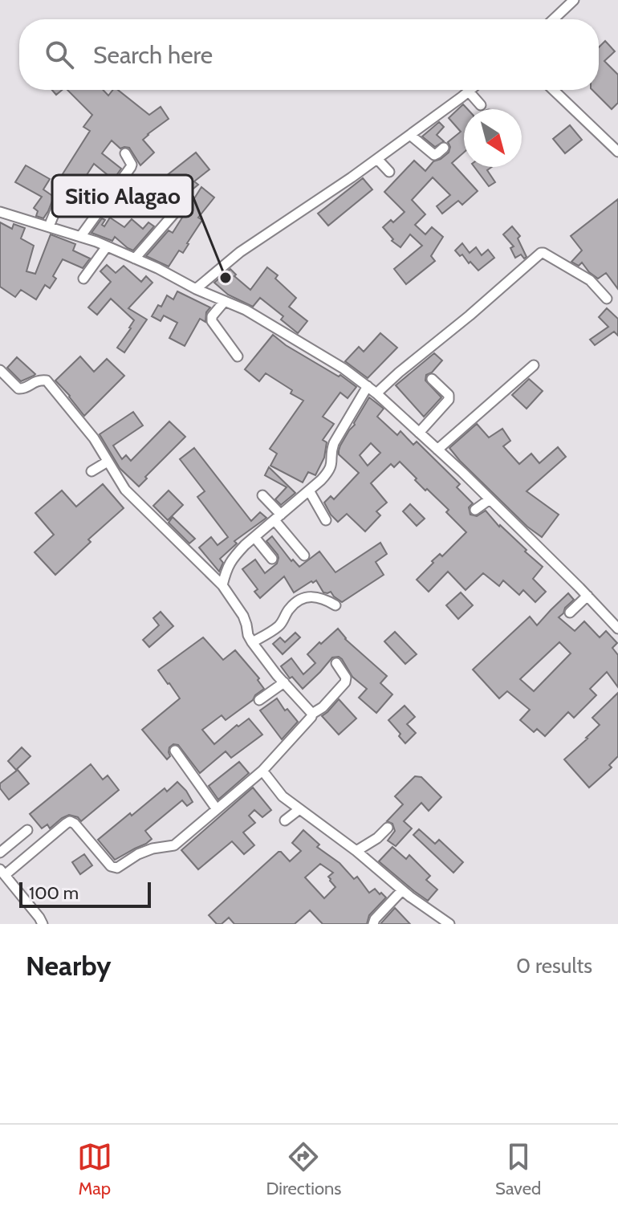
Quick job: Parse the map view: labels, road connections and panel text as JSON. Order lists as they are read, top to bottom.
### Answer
{
  "places": ["Sitio Alagao"],
  "scale_bar": "100 m",
  "north": "bottom right",
  "page": {
    "search": "Search here",
    "scale": "100 m",
    "heading": ["Nearby", "0 results"],
    "nav": ["Map", "Directions", "Saved"]
  }
}
